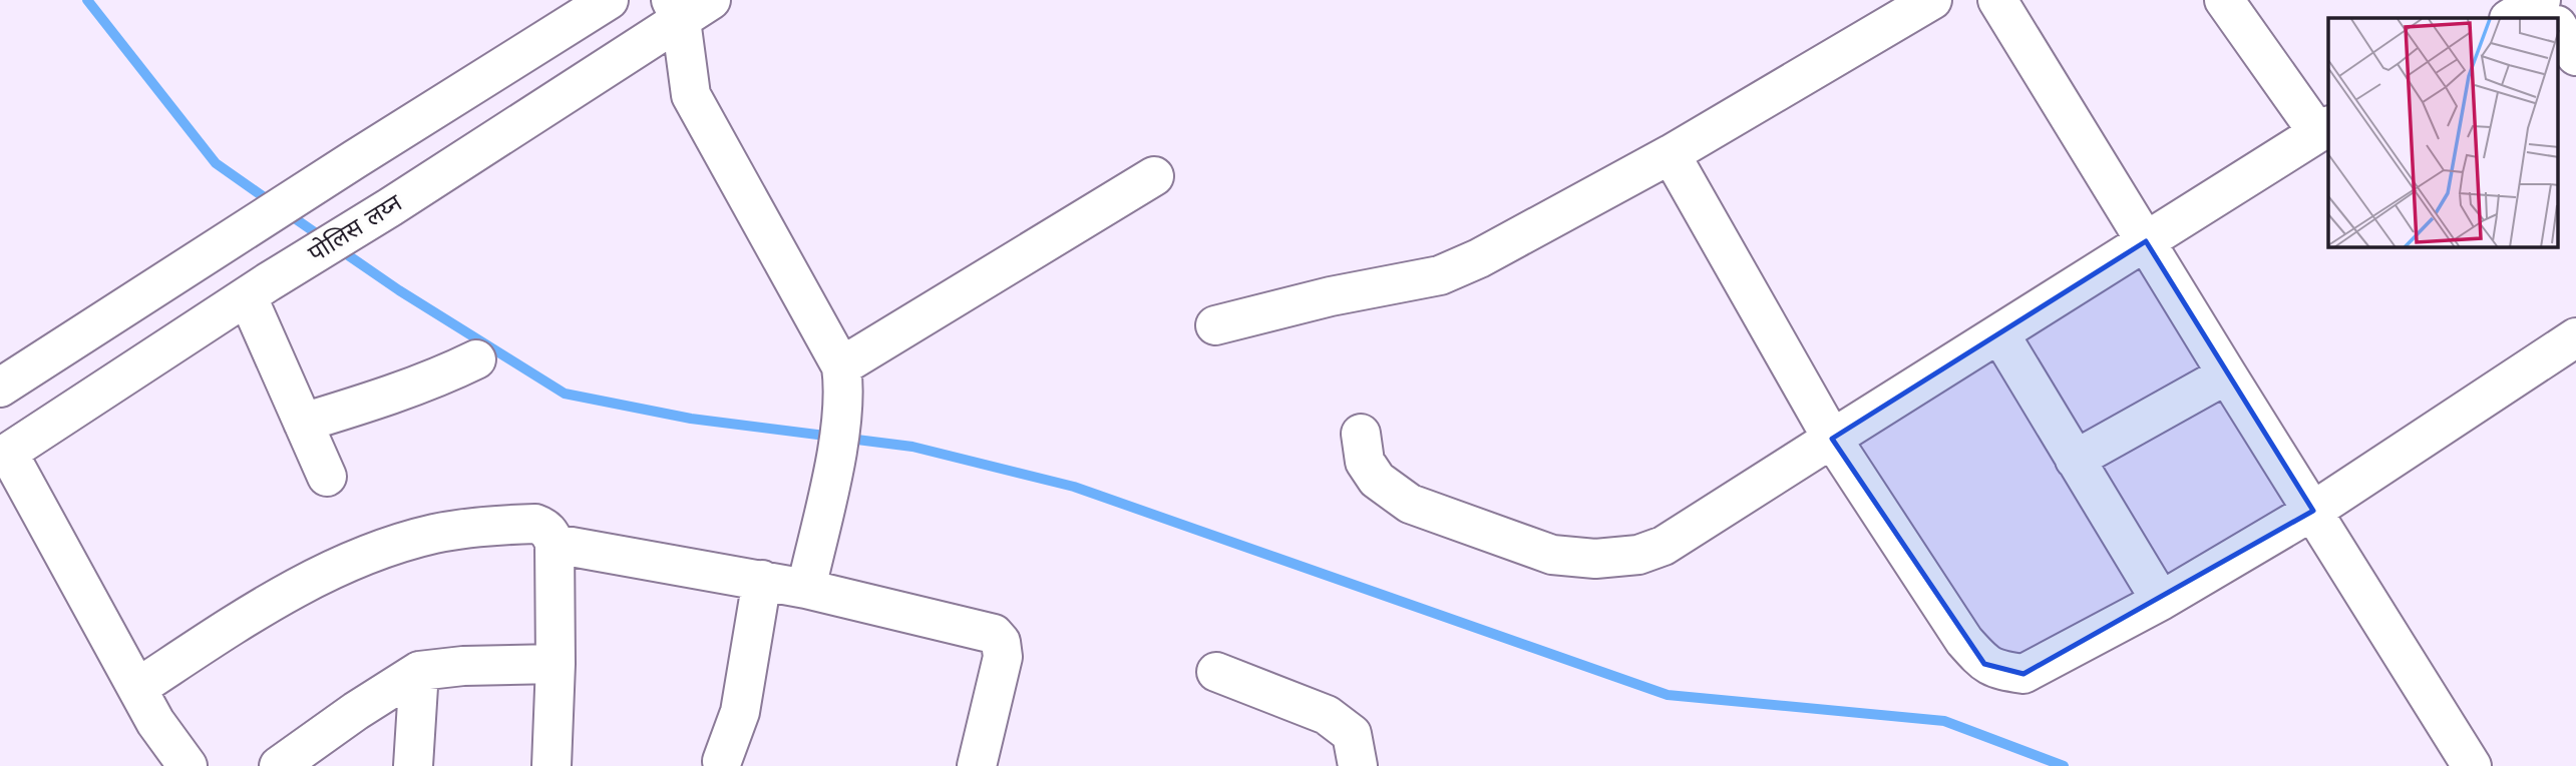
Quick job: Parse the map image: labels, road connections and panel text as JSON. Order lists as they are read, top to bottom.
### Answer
{
  "streets": {
    "street": ["पोलिस लय्न"]
  }
}
